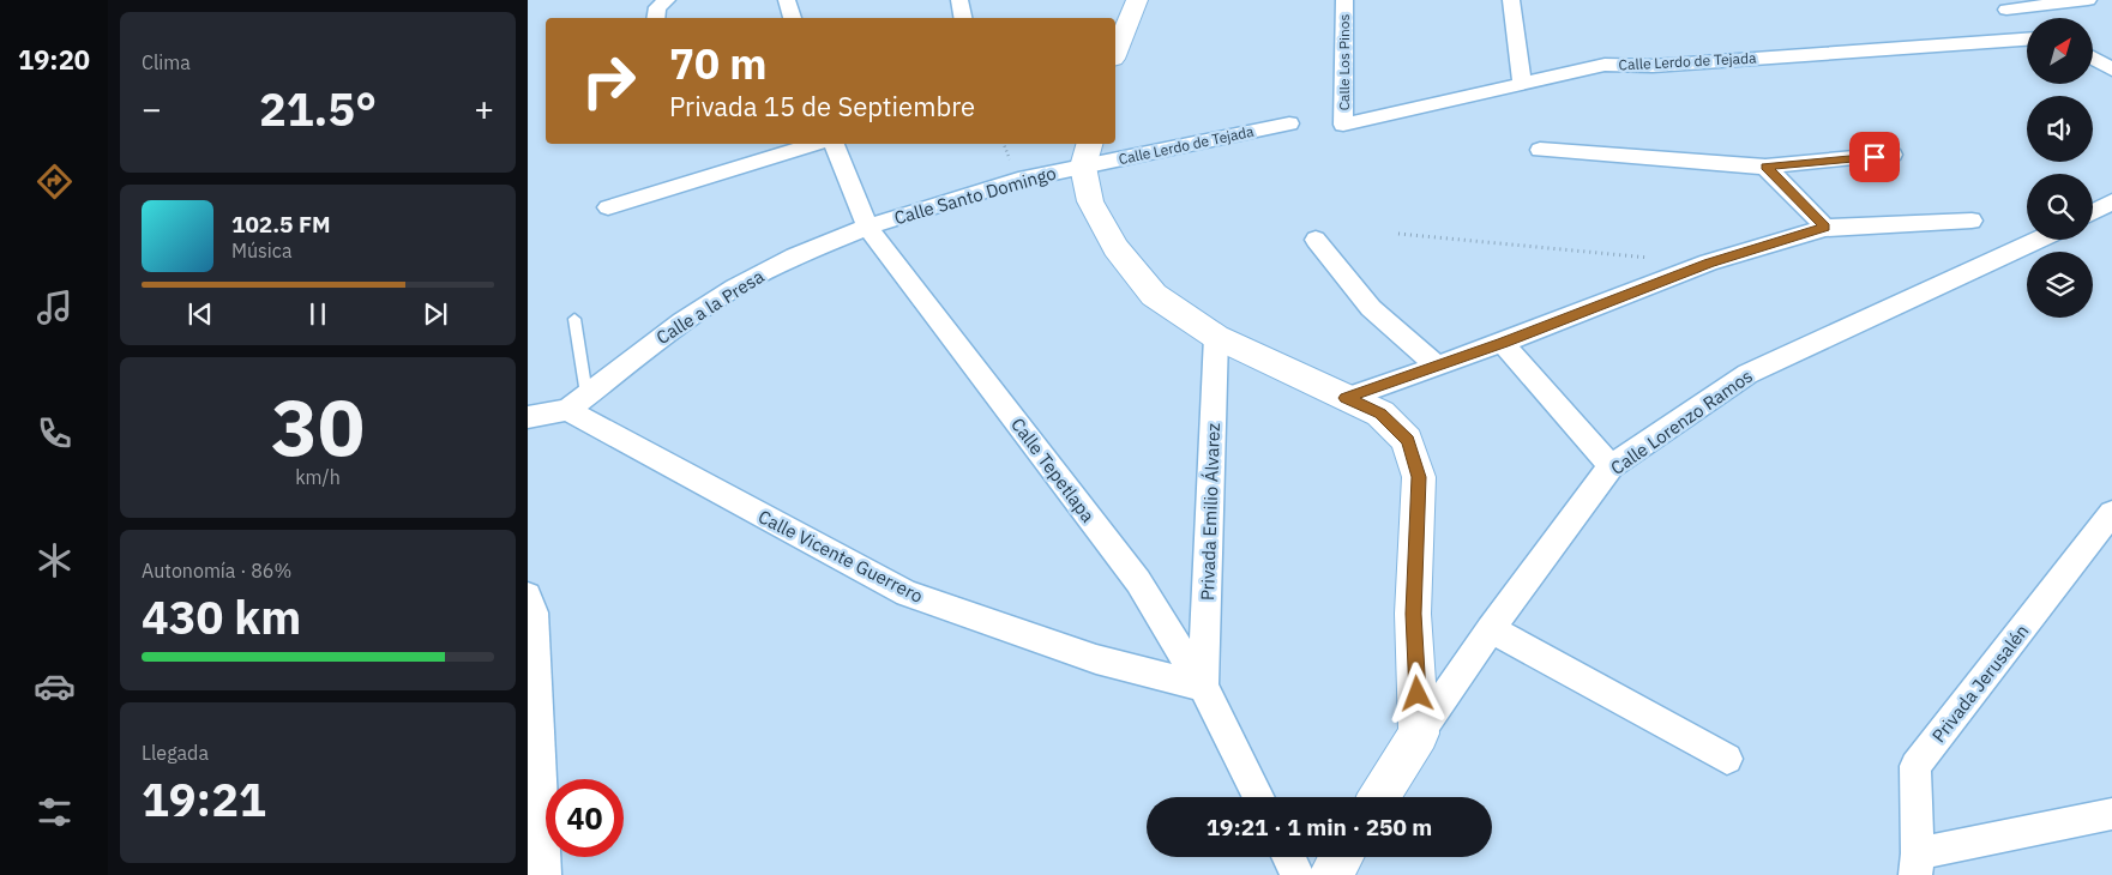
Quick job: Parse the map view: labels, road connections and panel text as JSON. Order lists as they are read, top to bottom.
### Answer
{
  "streets": {
    "street": [
      "Calle Lerdo de Tejada",
      "Calle Los Pinos",
      "Calle Santo Domingo",
      "Calle a la Presa",
      "Calle Lorenzo Ramos",
      "Calle Tepetlapa",
      "Privada Emilio Álvarez",
      "Calle Vicente Guerrero",
      "Privada Jerusalén"
    ]
  },
  "crossings": [
    ["Calle Lerdo de Tejada", "Calle Los Pinos"],
    ["Calle Lerdo de Tejada", "Calle Santo Domingo"],
    ["Calle Santo Domingo", "Calle a la Presa"],
    ["Calle Santo Domingo", "Calle Tepetlapa"],
    ["Calle a la Presa", "Calle Tepetlapa"],
    ["Calle a la Presa", "Calle Vicente Guerrero"],
    ["Calle Tepetlapa", "Privada Emilio Álvarez"],
    ["Calle Tepetlapa", "Calle Vicente Guerrero"],
    ["Privada Emilio Álvarez", "Calle Vicente Guerrero"]
  ],
  "north": "top right",
  "page": {
    "tabs": "19:20",
    "tile": [
      "Clima",
      ["30", "km/h"],
      ["Autonomía · 86%", "430 km"],
      ["Llegada", "19:21"]
    ],
    "turn": ["70 m", "Privada 15 de Septiembre"],
    "heat": ["−", "21.5°", "+"],
    "song": ["102.5 FM", "Música"],
    "limit": "40",
    "trip": "19:21 · 1 min · 250 m"
  }
}
